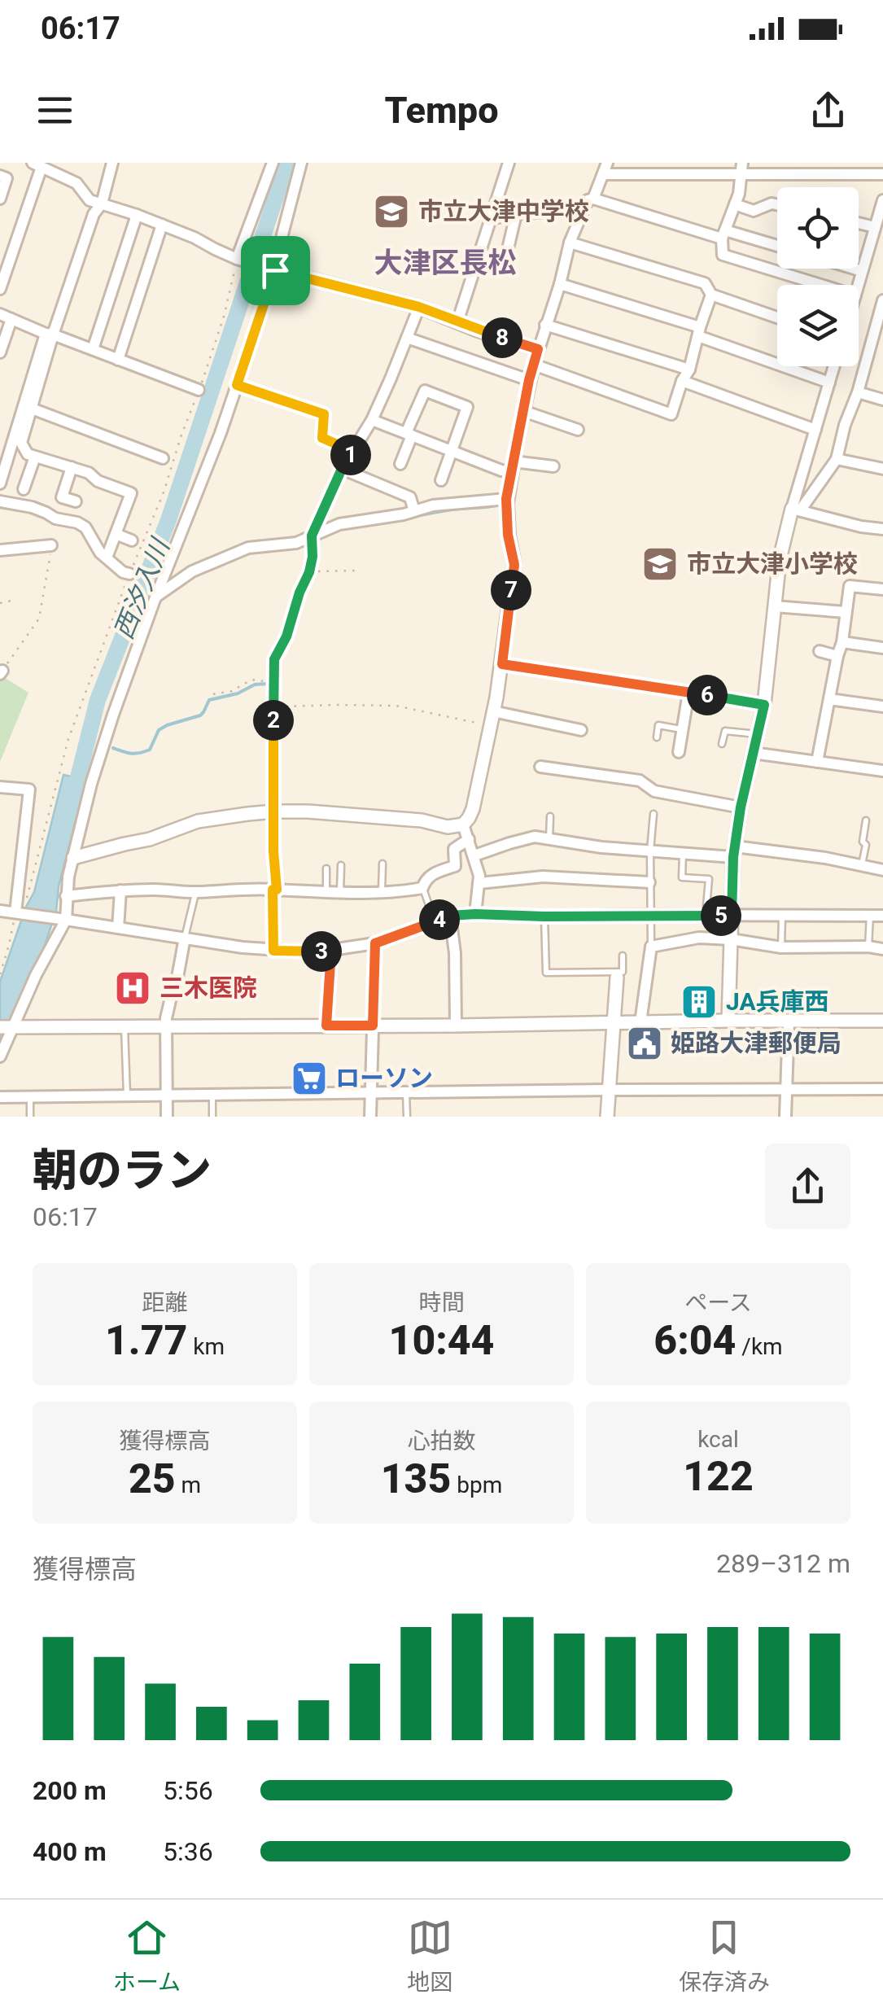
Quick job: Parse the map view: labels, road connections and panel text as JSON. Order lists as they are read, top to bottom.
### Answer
{
  "districts": ["大津区長松"],
  "water": ["西汐入川"],
  "places": {
    "school or university": ["市立大津中学校", "市立大津小学校"],
    "hospital": ["三木医院"],
    "building": ["JA兵庫西"],
    "public building": ["姫路大津郵便局"],
    "supermarket": ["ローソン"]
  },
  "page": {
    "status": "06:17",
    "header": "Tempo",
    "pins": [
      "8",
      "1",
      "7",
      "6",
      "2",
      "5",
      "4",
      "3"
    ],
    "heading": ["朝のラン", "06:17"],
    "stats": [
      ["距離", "1.77 km"],
      ["時間", "10:44"],
      ["ペース", "6:04 /km"],
      ["獲得標高", "25 m"],
      ["心拍数", "135 bpm"],
      ["kcal", "122"]
    ],
    "chart": ["獲得標高", "289–312 m"],
    "list": [
      {
        "name": "200 m",
        "note": "5:56"
      },
      {
        "name": "400 m",
        "note": "5:36"
      }
    ],
    "tabs": ["ホーム", "地図", "保存済み"]
  }
}
